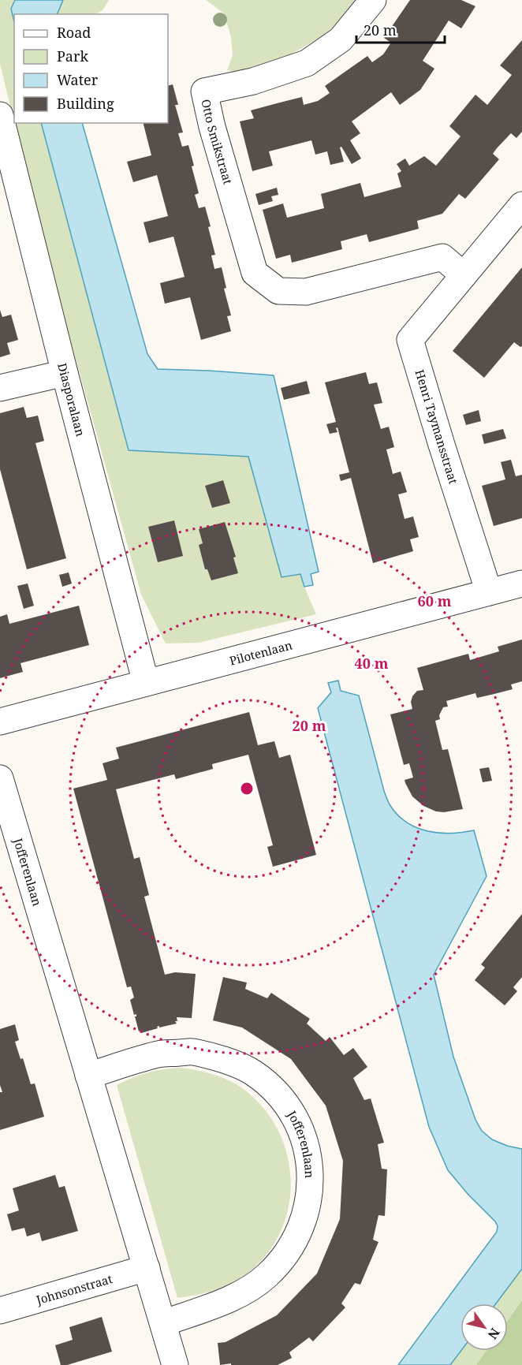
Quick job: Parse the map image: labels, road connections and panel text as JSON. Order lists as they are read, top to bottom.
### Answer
{
  "streets": {
    "street": [
      "Otto Smikstraat",
      "Diasporalaan",
      "Henri Taymansstraat",
      "Pilotenlaan",
      "Jofferenlaan",
      "Johnsonstraat"
    ]
  },
  "crossings": [
    ["Otto Smikstraat", "Henri Taymansstraat"],
    ["Diasporalaan", "Pilotenlaan"],
    ["Henri Taymansstraat", "Pilotenlaan"],
    ["Jofferenlaan", "Johnsonstraat"]
  ],
  "legend": [
    "Road",
    "Park",
    "Water",
    "Building"
  ],
  "scale_bar": "20 m",
  "north": "bottom right",
  "rings": ["60 m", "40 m", "20 m"]
}
